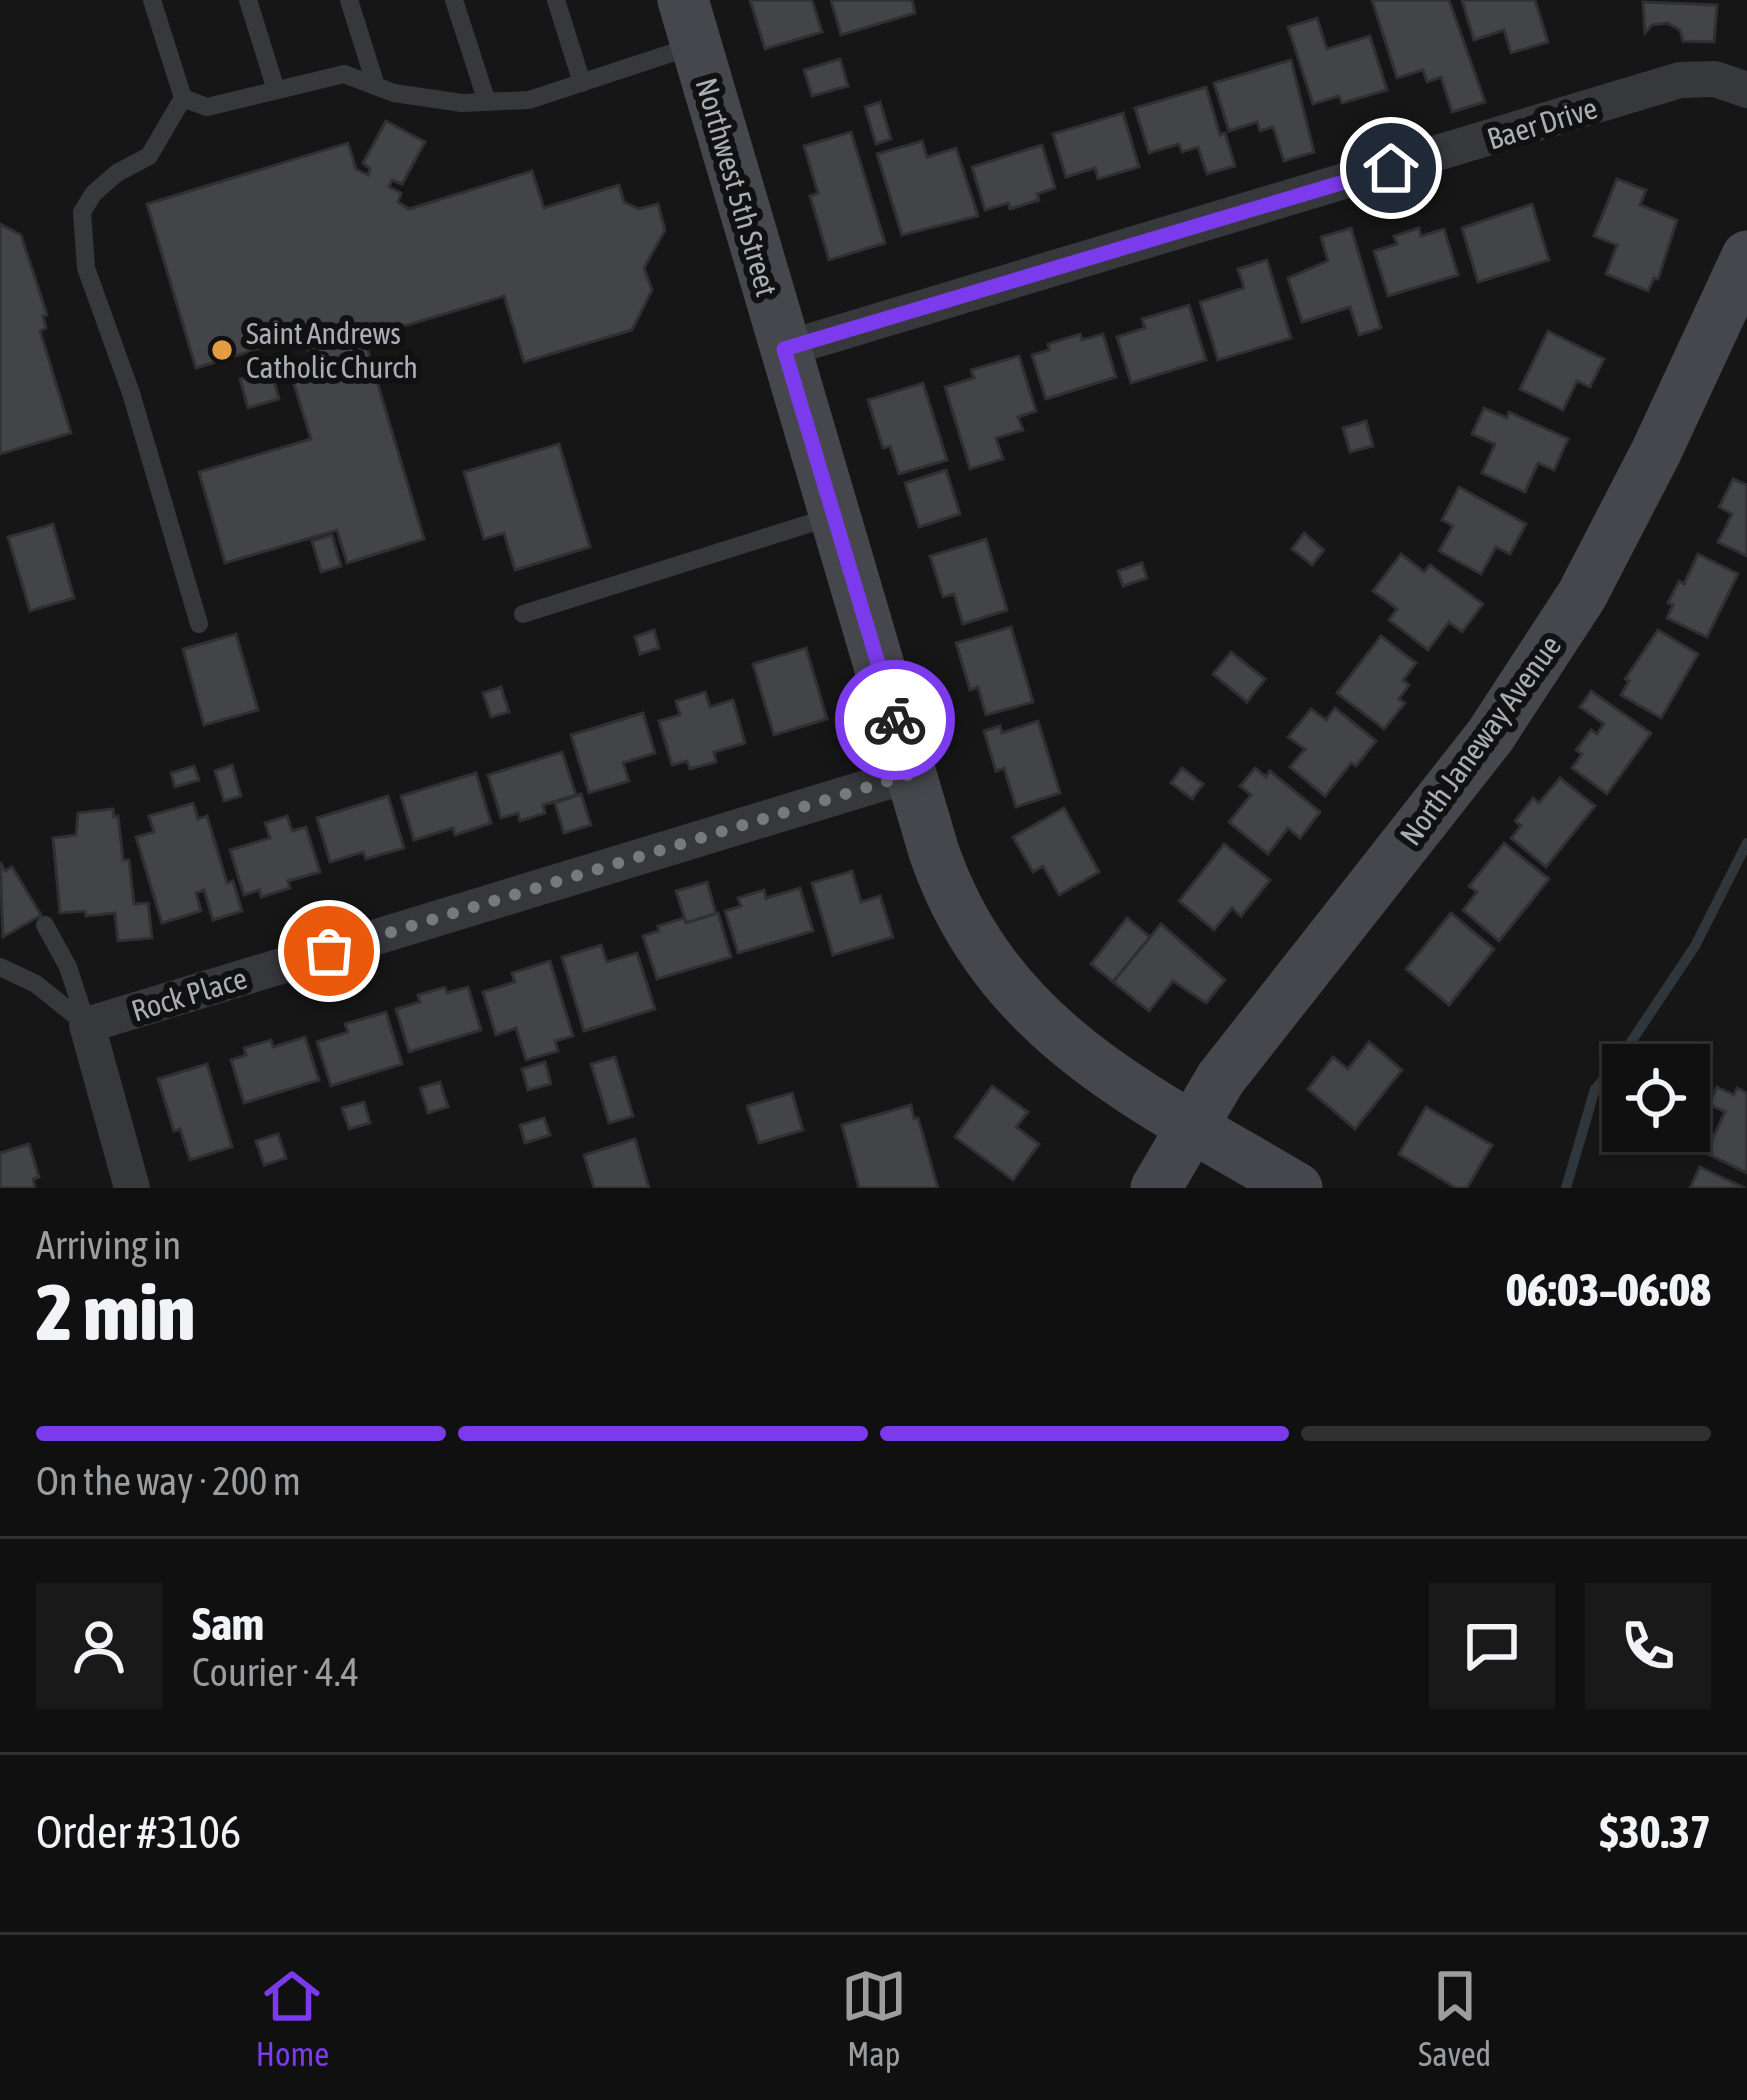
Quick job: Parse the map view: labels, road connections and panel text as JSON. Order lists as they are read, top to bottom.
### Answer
{
  "streets": {
    "street": [
      "Baer Drive",
      "Northwest 5th Street",
      "North Janeway Avenue",
      "Rock Place"
    ]
  },
  "crossings": [
    ["Baer Drive", "Northwest 5th Street"],
    ["Northwest 5th Street", "North Janeway Avenue"],
    ["Northwest 5th Street", "Rock Place"]
  ],
  "places": ["Saint Andrews Catholic Church"],
  "page": {
    "heading": ["2 min", "Arriving in", "06:03–06:08"],
    "panel": [
      "Sam",
      "Courier · 4.4",
      "Order #3106",
      "$30.37"
    ],
    "bar": "On the way · 200 m",
    "tabs": ["Home", "Map", "Saved"]
  }
}
